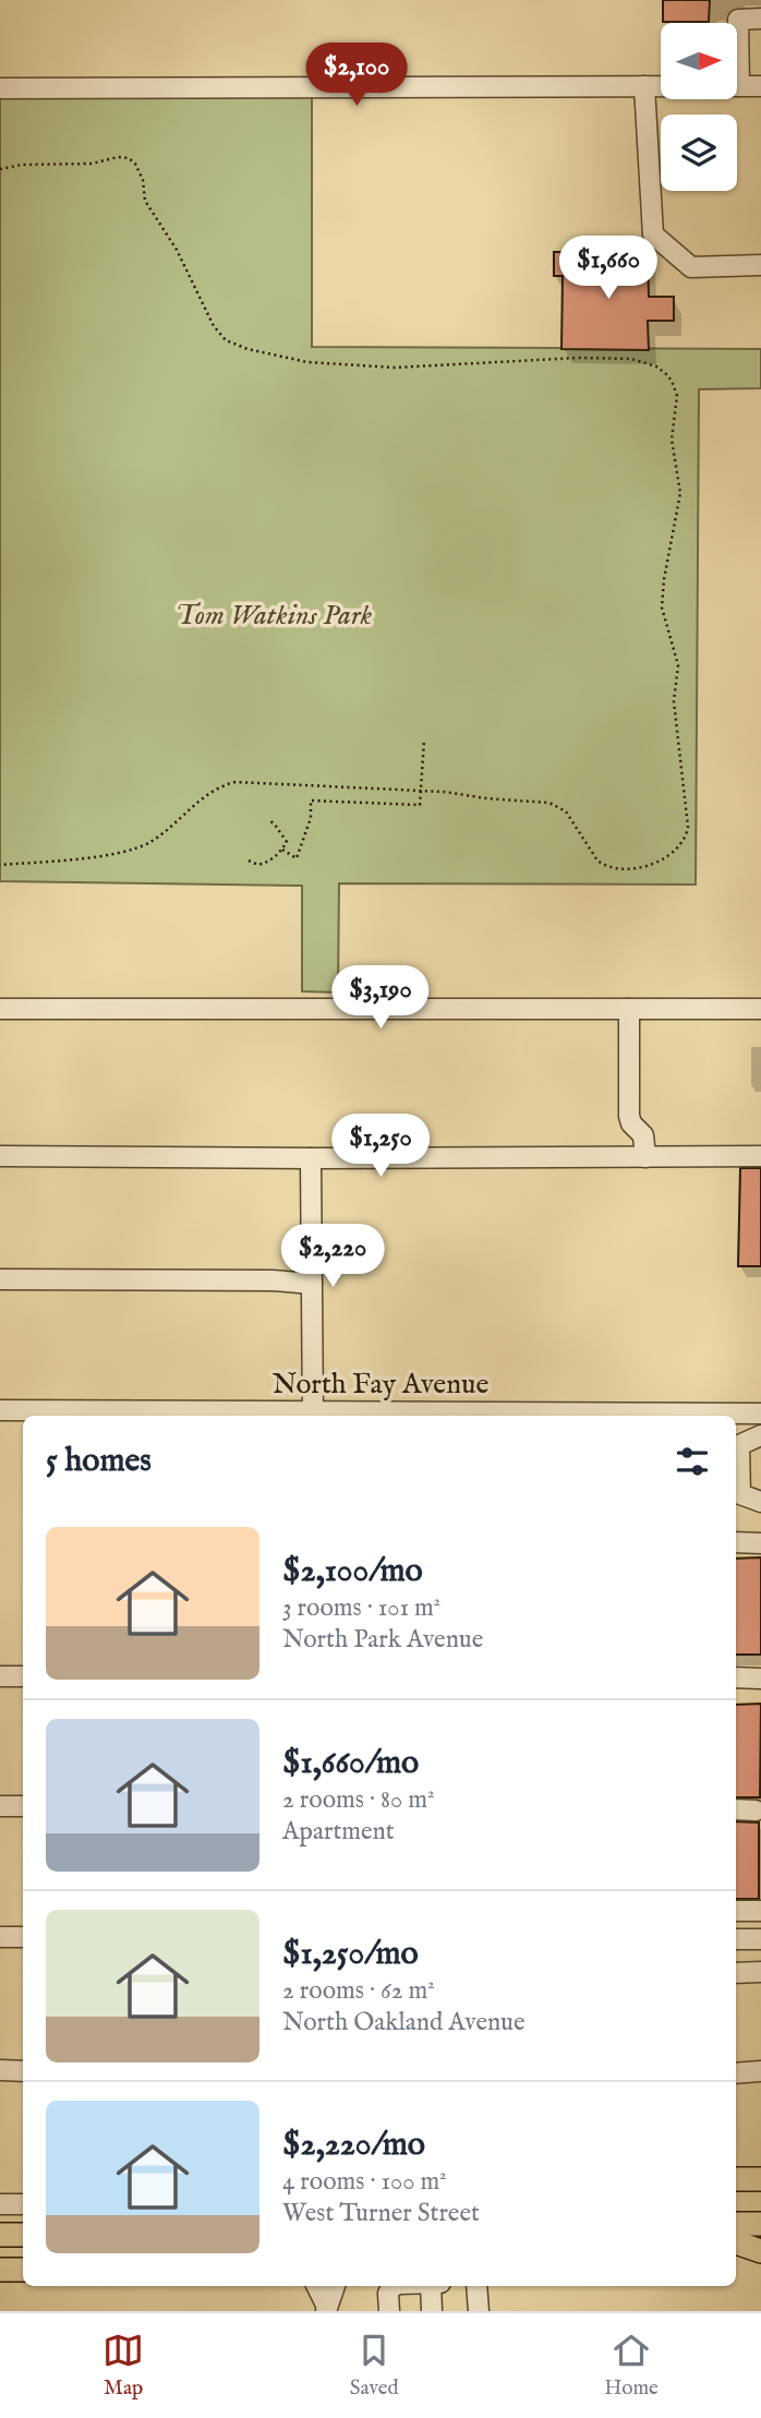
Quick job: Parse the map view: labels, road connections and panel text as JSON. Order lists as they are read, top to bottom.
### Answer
{
  "streets": {
    "street": ["North Fay Avenue"]
  },
  "parks": ["Tom Watkins Park"],
  "north": "right",
  "page": {
    "price": [
      "$2,100",
      "$1,660",
      "$3,190",
      "$1,250",
      "$2,220"
    ],
    "heading": "5 homes",
    "list": [
      {
        "name": "$2,100/mo",
        "note": "3 rooms · 101 m² · North Park Avenue"
      },
      {
        "name": "$1,660/mo",
        "note": "2 rooms · 80 m² · Apartment"
      },
      {
        "name": "$1,250/mo",
        "note": "2 rooms · 62 m² · North Oakland Avenue"
      },
      {
        "name": "$2,220/mo",
        "note": "4 rooms · 100 m² · West Turner Street"
      }
    ],
    "tabs": ["Map", "Saved", "Home"]
  }
}
